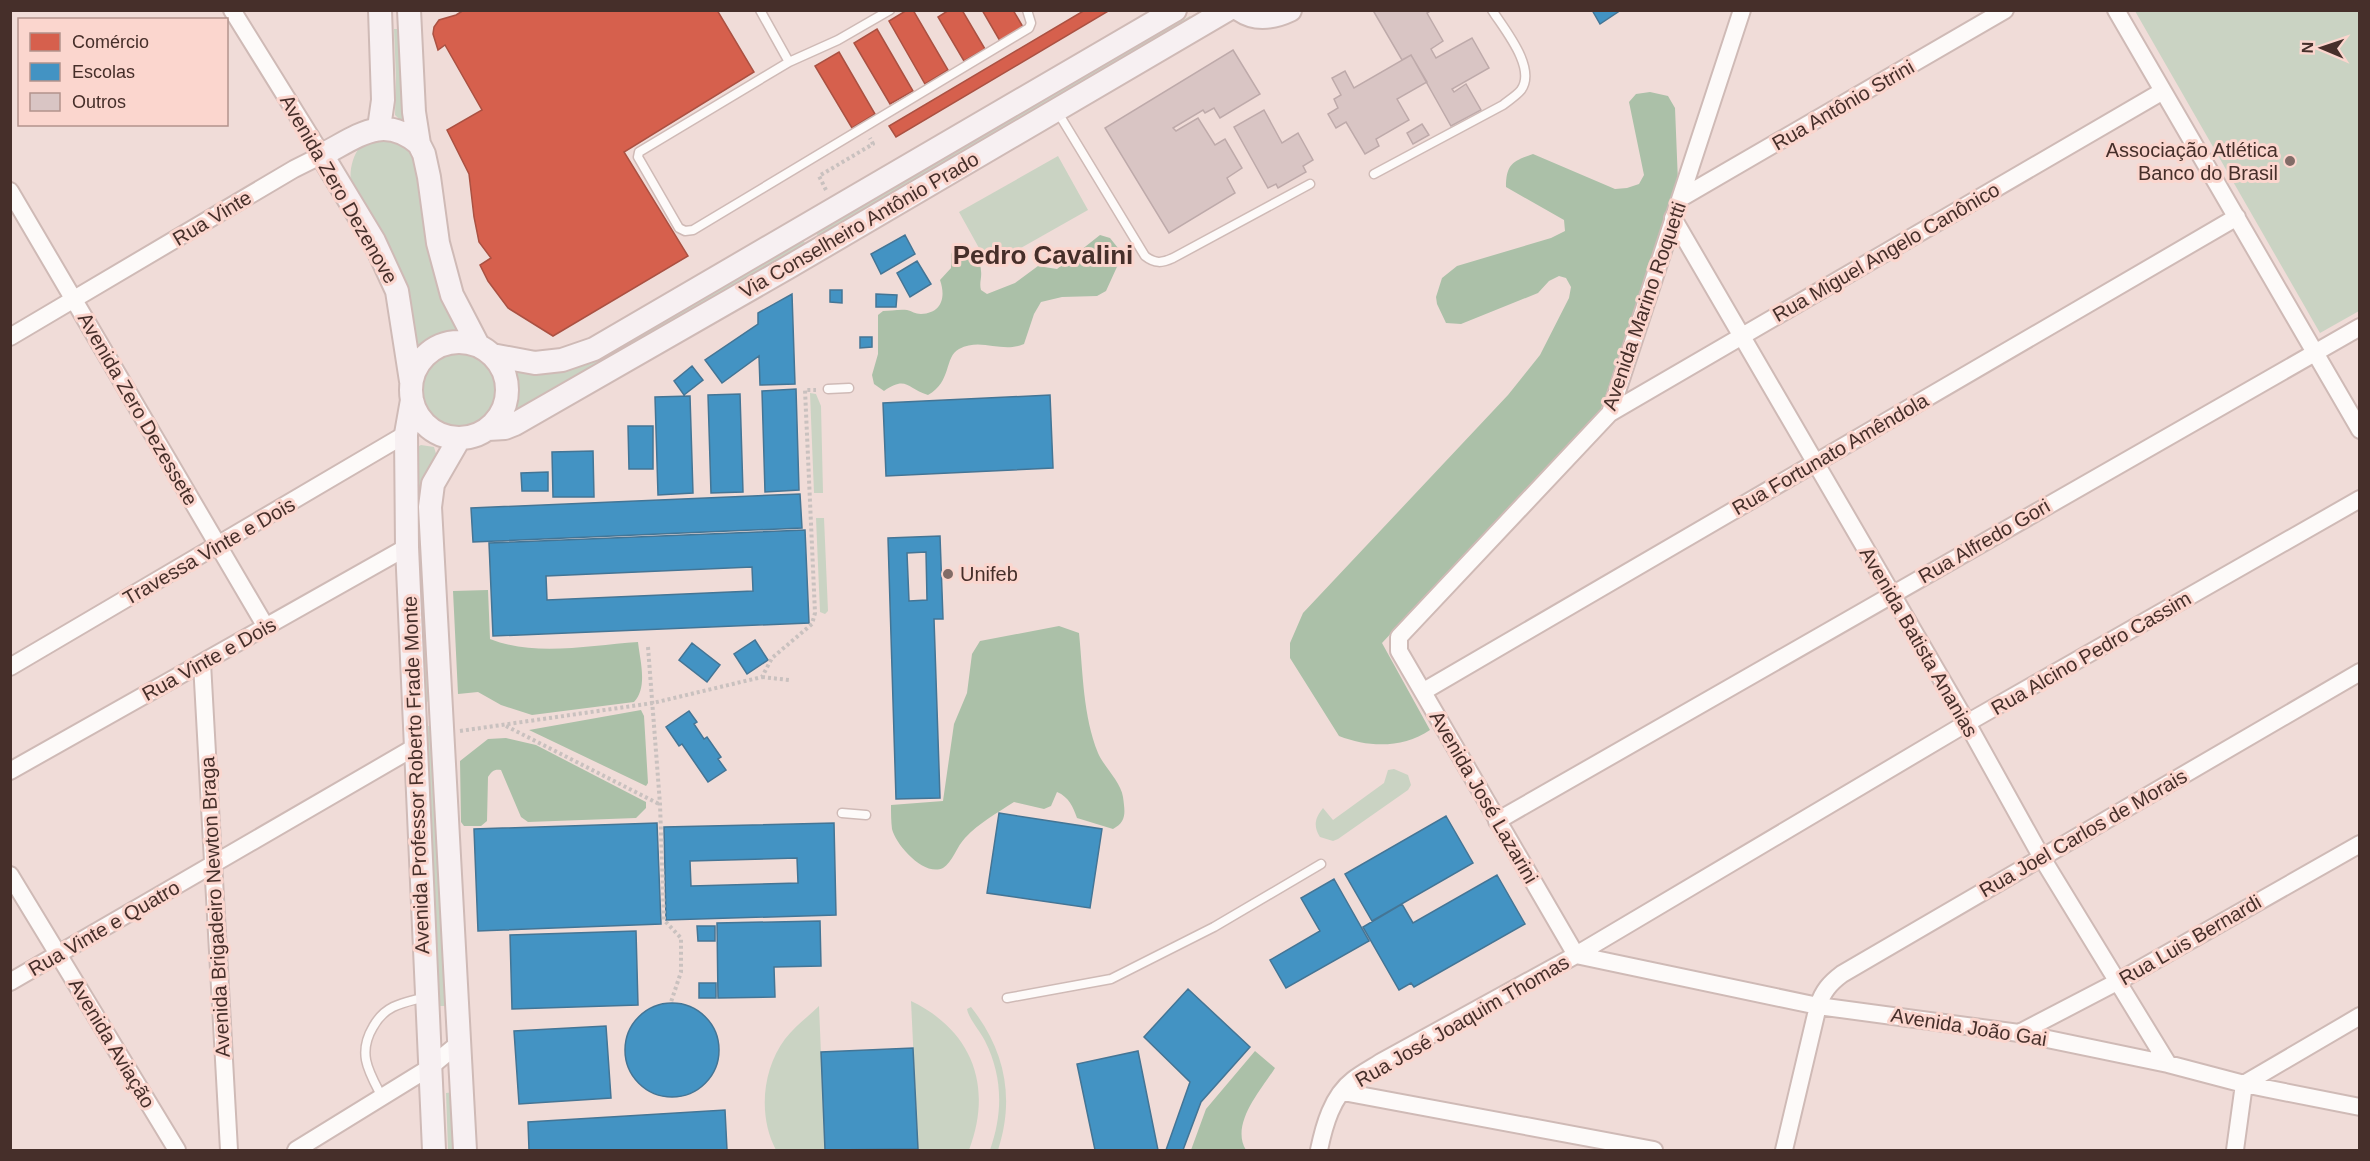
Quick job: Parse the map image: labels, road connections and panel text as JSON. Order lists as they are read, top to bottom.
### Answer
{
  "streets": {
    "main road": [
      "Avenida Zero Dezenove",
      "Rua Vinte",
      "Via Conselheiro Antônio Prado",
      "Avenida Professor Roberto Frade Monte"
    ],
    "street": [
      "Rua Antônio Strini",
      "Rua Miguel Angelo Canônico",
      "Avenida Marino Roquetti",
      "Avenida Zero Dezessete",
      "Rua Fortunato Amêndola",
      "Rua Alfredo Gori",
      "Travessa Vinte e Dois",
      "Avenida Batista Ananias",
      "Rua Alcino Pedro Cassim",
      "Rua Vinte e Dois",
      "Avenida José Lazarini",
      "Rua Joel Carlos de Morais",
      "Avenida Brigadeiro Newton Braga",
      "Rua Vinte e Quatro",
      "Rua Luis Bernardi",
      "Rua José Joaquim Thomas",
      "Avenida João Gai",
      "Avenida Aviação"
    ]
  },
  "crossings": [
    ["Rua Antônio Strini", "Avenida Marino Roquetti"],
    ["Avenida Zero Dezenove", "Rua Vinte"],
    ["Avenida Zero Dezenove", "Via Conselheiro Antônio Prado"],
    ["Avenida Zero Dezenove", "Avenida Professor Roberto Frade Monte"],
    ["Rua Vinte", "Avenida Zero Dezessete"],
    ["Via Conselheiro Antônio Prado", "Avenida Professor Roberto Frade Monte"],
    ["Rua Miguel Angelo Canônico", "Avenida Marino Roquetti"],
    ["Rua Miguel Angelo Canônico", "Avenida Batista Ananias"],
    ["Avenida Marino Roquetti", "Avenida Batista Ananias"],
    ["Avenida Marino Roquetti", "Avenida José Lazarini"],
    ["Avenida Zero Dezessete", "Travessa Vinte e Dois"],
    ["Avenida Zero Dezessete", "Rua Vinte e Dois"],
    ["Rua Fortunato Amêndola", "Avenida Batista Ananias"],
    ["Rua Fortunato Amêndola", "Avenida José Lazarini"],
    ["Rua Alfredo Gori", "Avenida Batista Ananias"],
    ["Rua Alfredo Gori", "Avenida José Lazarini"],
    ["Travessa Vinte e Dois", "Avenida Professor Roberto Frade Monte"],
    ["Avenida Batista Ananias", "Rua Alcino Pedro Cassim"],
    ["Avenida Batista Ananias", "Rua Joel Carlos de Morais"],
    ["Avenida Batista Ananias", "Rua Luis Bernardi"],
    ["Avenida Batista Ananias", "Avenida João Gai"],
    ["Rua Alcino Pedro Cassim", "Avenida José Lazarini"],
    ["Rua Alcino Pedro Cassim", "Rua José Joaquim Thomas"],
    ["Rua Alcino Pedro Cassim", "Avenida João Gai"],
    ["Rua Vinte e Dois", "Avenida Professor Roberto Frade Monte"],
    ["Rua Vinte e Dois", "Avenida Brigadeiro Newton Braga"],
    ["Avenida Professor Roberto Frade Monte", "Rua Vinte e Quatro"],
    ["Avenida José Lazarini", "Rua José Joaquim Thomas"],
    ["Avenida José Lazarini", "Avenida João Gai"],
    ["Rua Joel Carlos de Morais", "Avenida João Gai"],
    ["Avenida Brigadeiro Newton Braga", "Rua Vinte e Quatro"],
    ["Rua Vinte e Quatro", "Avenida Aviação"],
    ["Rua Luis Bernardi", "Avenida João Gai"],
    ["Rua José Joaquim Thomas", "Avenida João Gai"]
  ],
  "districts": ["Pedro Cavalini"],
  "places": ["Associação Atlética Banco do Brasil", "Unifeb"],
  "legend": ["Comércio", "Escolas", "Outros"],
  "north": "left"
}
